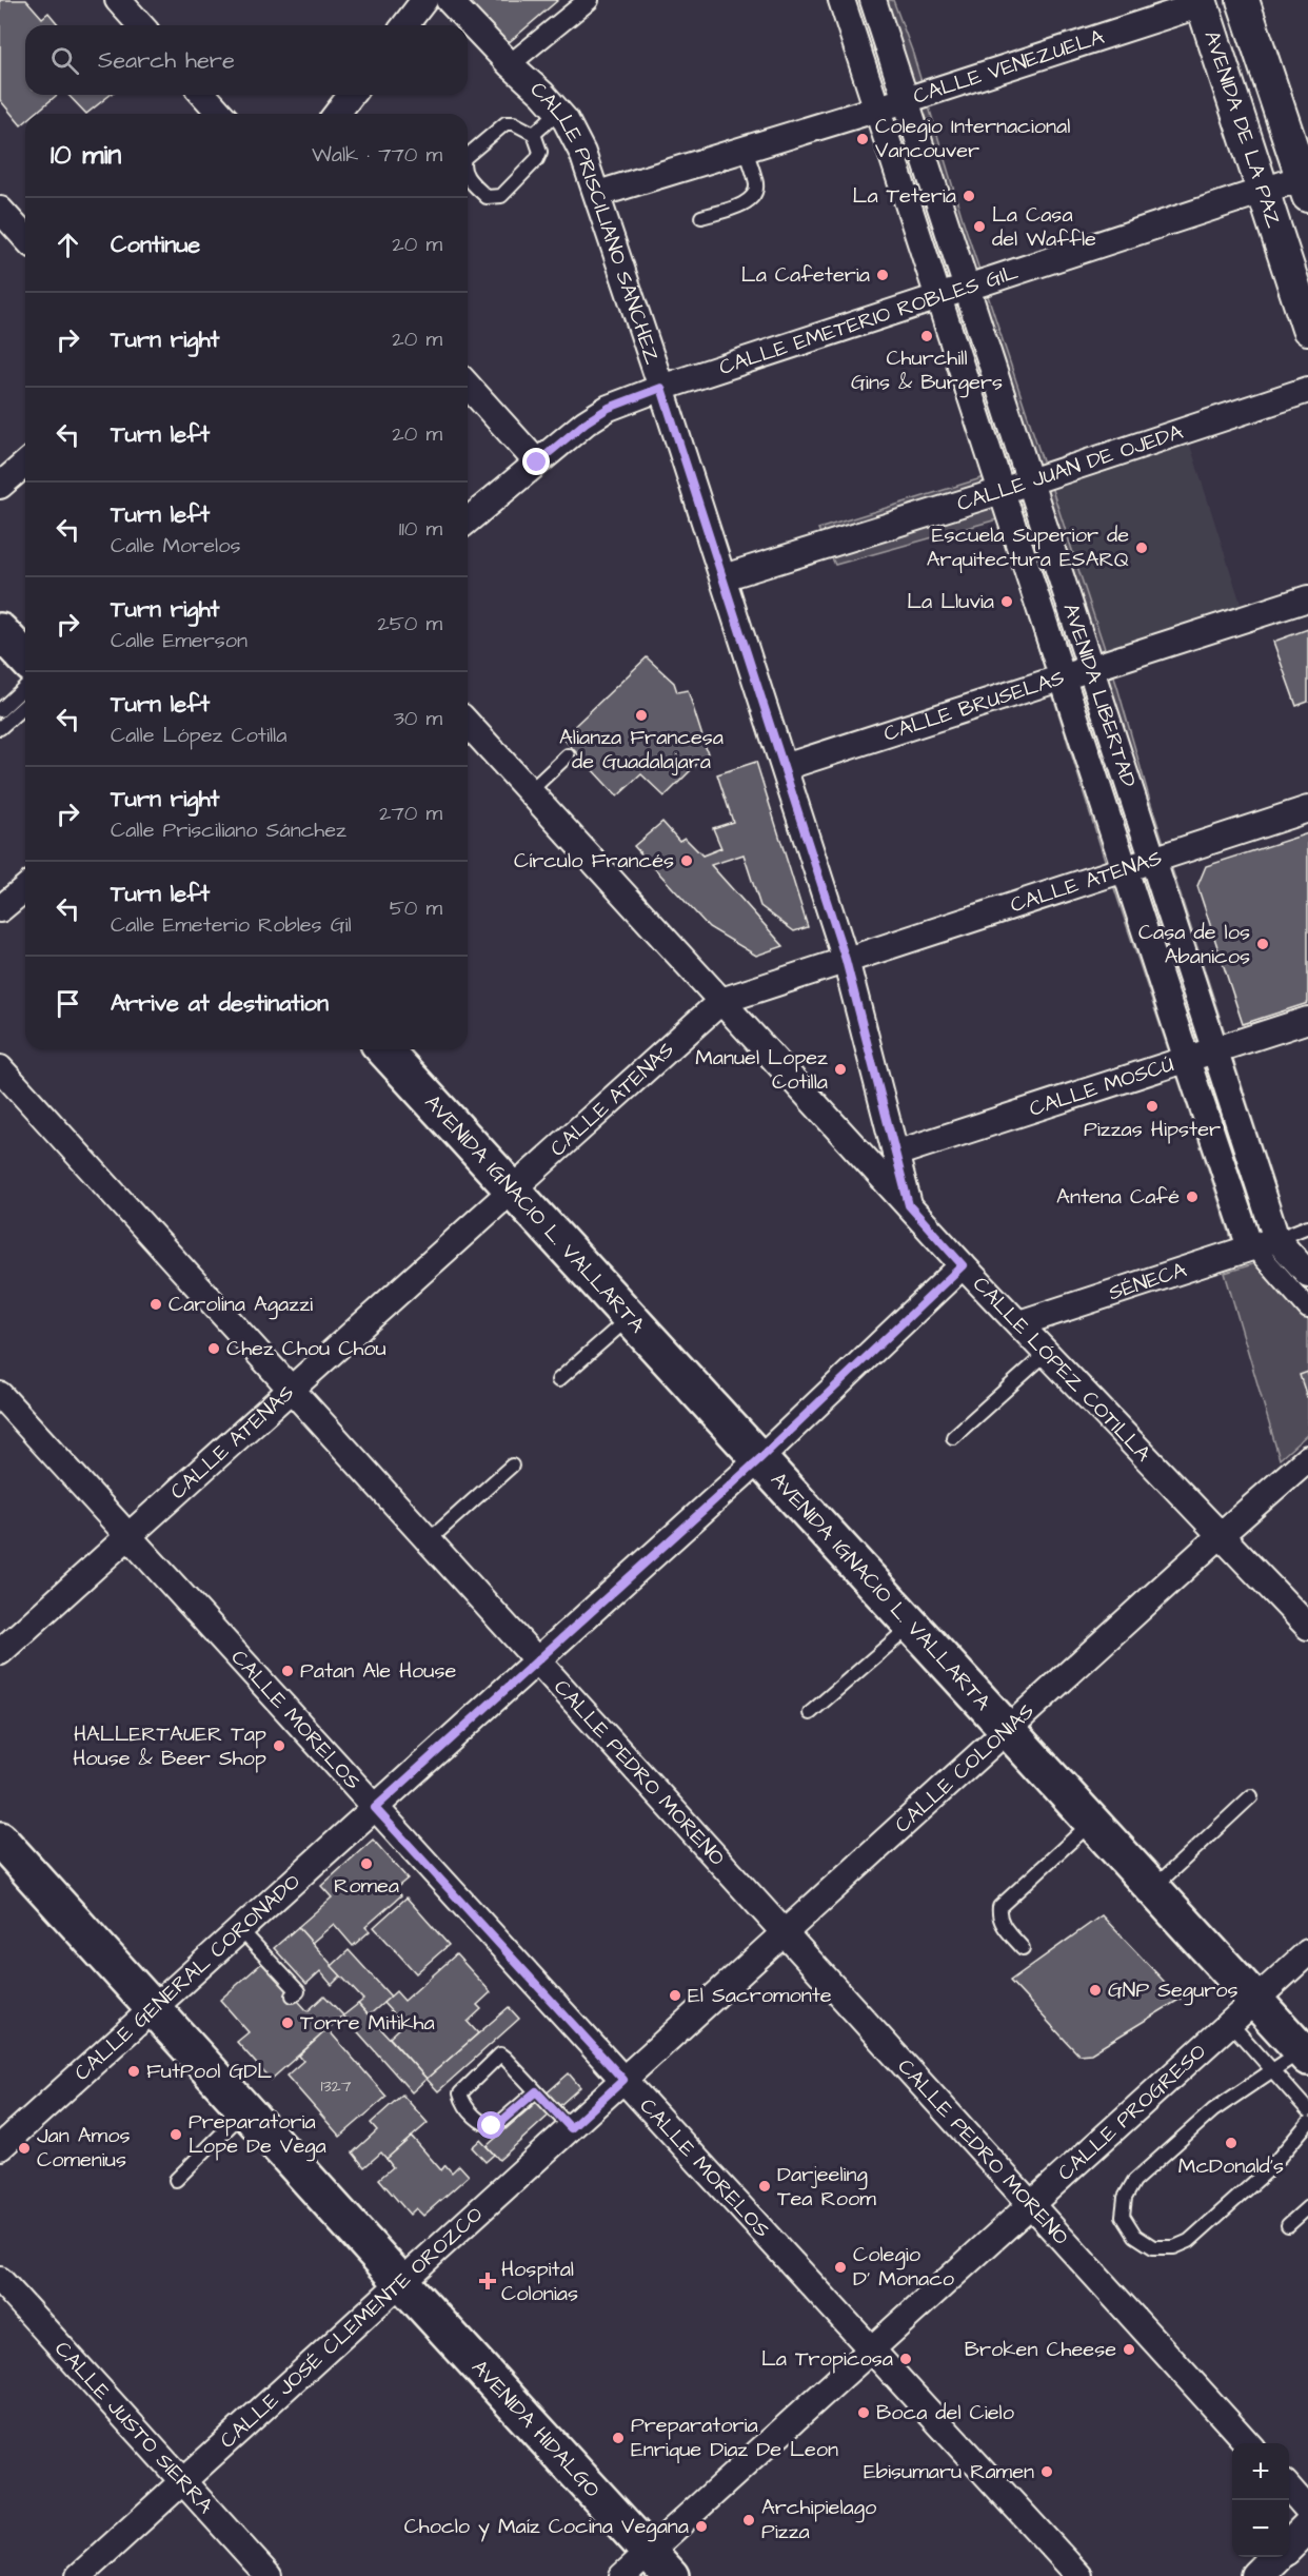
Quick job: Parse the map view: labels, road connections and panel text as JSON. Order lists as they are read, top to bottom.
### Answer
{
  "streets": {
    "main road": ["AVENIDA IGNACIO L. VALLARTA", "AVENIDA HIDALGO"],
    "street": [
      "CALLE VENEZUELA",
      "AVENIDA DE LA PAZ",
      "CALLE PRISCILIANO SÁNCHEZ",
      "CALLE EMETERIO ROBLES GIL",
      "CALLE JUAN DE OJEDA",
      "AVENIDA LIBERTAD",
      "CALLE BRUSELAS",
      "CALLE ATENAS",
      "CALLE MOSCÚ",
      "SÉNECA",
      "CALLE LÓPEZ COTILLA",
      "CALLE MORELOS",
      "CALLE COLONIAS",
      "CALLE PEDRO MORENO",
      "CALLE GENERAL CORONADO",
      "CALLE PROGRESO",
      "CALLE JOSÉ CLEMENTE OROZCO",
      "CALLE JUSTO SIERRA"
    ]
  },
  "crossings": [
    ["CALLE VENEZUELA", "AVENIDA DE LA PAZ"],
    ["CALLE VENEZUELA", "CALLE PRISCILIANO SÁNCHEZ"],
    ["CALLE VENEZUELA", "AVENIDA LIBERTAD"],
    ["AVENIDA DE LA PAZ", "CALLE EMETERIO ROBLES GIL"],
    ["CALLE PRISCILIANO SÁNCHEZ", "CALLE EMETERIO ROBLES GIL"],
    ["CALLE PRISCILIANO SÁNCHEZ", "CALLE JUAN DE OJEDA"],
    ["CALLE PRISCILIANO SÁNCHEZ", "CALLE BRUSELAS"],
    ["CALLE PRISCILIANO SÁNCHEZ", "CALLE ATENAS"],
    ["CALLE PRISCILIANO SÁNCHEZ", "CALLE MOSCÚ"],
    ["CALLE PRISCILIANO SÁNCHEZ", "CALLE LÓPEZ COTILLA"],
    ["CALLE EMETERIO ROBLES GIL", "AVENIDA LIBERTAD"],
    ["CALLE JUAN DE OJEDA", "AVENIDA LIBERTAD"],
    ["AVENIDA LIBERTAD", "CALLE BRUSELAS"],
    ["AVENIDA LIBERTAD", "CALLE ATENAS"],
    ["AVENIDA LIBERTAD", "CALLE MOSCÚ"],
    ["AVENIDA LIBERTAD", "SÉNECA"],
    ["CALLE ATENAS", "AVENIDA IGNACIO L. VALLARTA"],
    ["CALLE ATENAS", "CALLE LÓPEZ COTILLA"],
    ["CALLE ATENAS", "CALLE MORELOS"],
    ["CALLE ATENAS", "CALLE PEDRO MORENO"],
    ["AVENIDA IGNACIO L. VALLARTA", "CALLE COLONIAS"],
    ["AVENIDA IGNACIO L. VALLARTA", "CALLE GENERAL CORONADO"],
    ["AVENIDA IGNACIO L. VALLARTA", "CALLE PROGRESO"],
    ["SÉNECA", "CALLE LÓPEZ COTILLA"],
    ["CALLE LÓPEZ COTILLA", "CALLE COLONIAS"],
    ["CALLE LÓPEZ COTILLA", "CALLE GENERAL CORONADO"],
    ["CALLE MORELOS", "CALLE COLONIAS"],
    ["CALLE MORELOS", "CALLE GENERAL CORONADO"],
    ["CALLE MORELOS", "CALLE PROGRESO"],
    ["CALLE MORELOS", "CALLE JOSÉ CLEMENTE OROZCO"],
    ["CALLE COLONIAS", "CALLE PEDRO MORENO"],
    ["CALLE COLONIAS", "CALLE JOSÉ CLEMENTE OROZCO"],
    ["CALLE PEDRO MORENO", "CALLE GENERAL CORONADO"],
    ["CALLE PEDRO MORENO", "CALLE PROGRESO"],
    ["CALLE GENERAL CORONADO", "AVENIDA HIDALGO"],
    ["CALLE PROGRESO", "AVENIDA HIDALGO"],
    ["CALLE JOSÉ CLEMENTE OROZCO", "CALLE JUSTO SIERRA"],
    ["CALLE JOSÉ CLEMENTE OROZCO", "AVENIDA HIDALGO"]
  ],
  "places": {
    "other": [
      "Colegio Internacional Vancouver",
      "La Teteria",
      "La Casa del Waffle",
      "La Cafeteria",
      "Churchill Gins & Burgers",
      "Escuela Superior de Arquitectura ESARQ",
      "La Lluvia",
      "Alianza Francesa de Guadalajara",
      "Círculo Francés",
      "Casa de los Abanicos",
      "Manuel Lopez Cotilla",
      "Pizzas Hipster",
      "Antena Café",
      "Carolina Agazzi",
      "Chez Chou Chou",
      "Patan Ale House",
      "HALLERTAUER Tap House & Beer Shop",
      "Romea",
      "GNP Seguros",
      "El Sacromonte",
      "Torre Mitikha",
      "FutPool GDL",
      "Preparatoria Lope De Vega",
      "McDonald's",
      "Jan Amos Comenius",
      "Darjeeling Tea Room",
      "Colegio D' Monaco",
      "Broken Cheese",
      "La Tropicosa",
      "Boca del Cielo",
      "Preparatoria Enrique Diaz De Leon",
      "Ebisumaru Ramen",
      "Archipielago Pizza",
      "Choclo y Maíz Cocina Vegana"
    ],
    "health": ["Hospital Colonias"]
  },
  "house_numbers": ["1327"],
  "page": {
    "search": "Search here",
    "heading": ["10 min", "Walk · 770 m"],
    "list": [
      ["Continue", "20 m"],
      ["Turn right", "20 m"],
      ["Turn left", "20 m"],
      ["Turn left", "Calle Morelos", "110 m"],
      ["Turn right", "Calle Emerson", "250 m"],
      ["Turn left", "Calle López Cotilla", "30 m"],
      ["Turn right", "Calle Prisciliano Sánchez", "270 m"],
      ["Turn left", "Calle Emeterio Robles Gil", "50 m"],
      "Arrive at destination"
    ],
    "map_buttons": ["+", "−"]
  }
}
